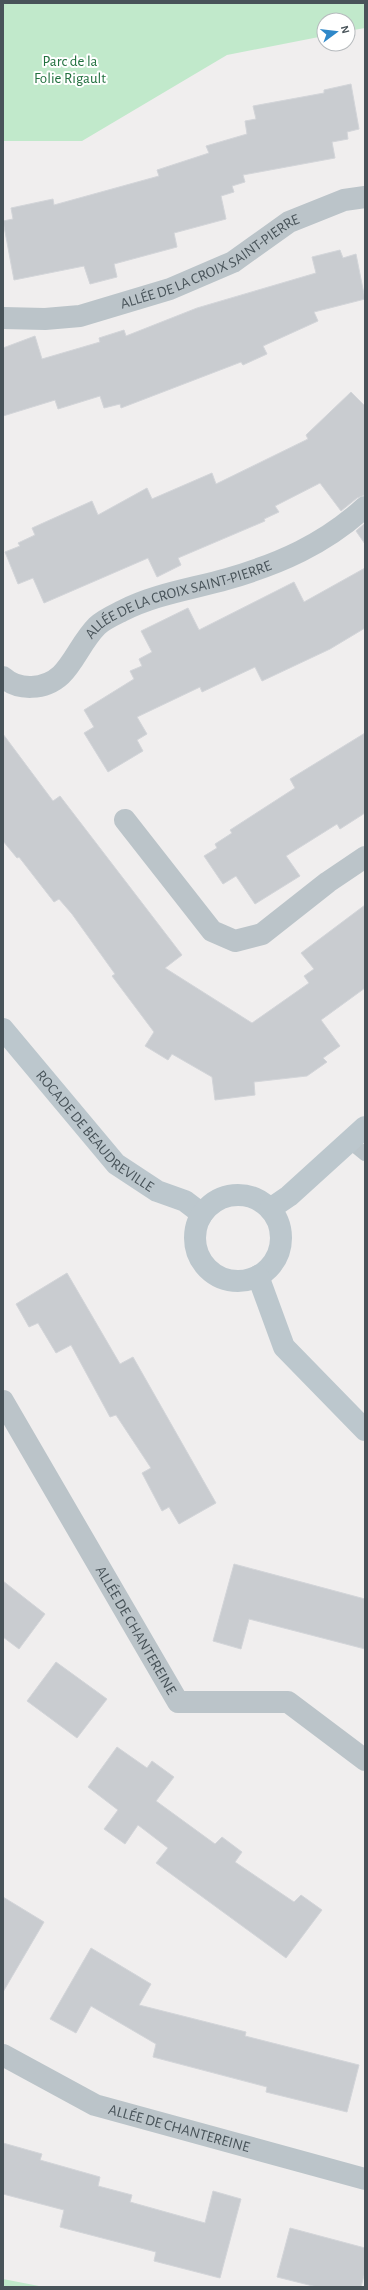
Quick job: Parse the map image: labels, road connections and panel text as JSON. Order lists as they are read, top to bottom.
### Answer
{
  "streets": {
    "street": ["ALLÉE DE LA CROIX SAINT-PIERRE", "ROCADE DE BEAUDREVILLE", "ALLÉE DE CHANTEREINE"]
  },
  "parks": ["Parc de la Folie Rigault"],
  "north": "right"
}
